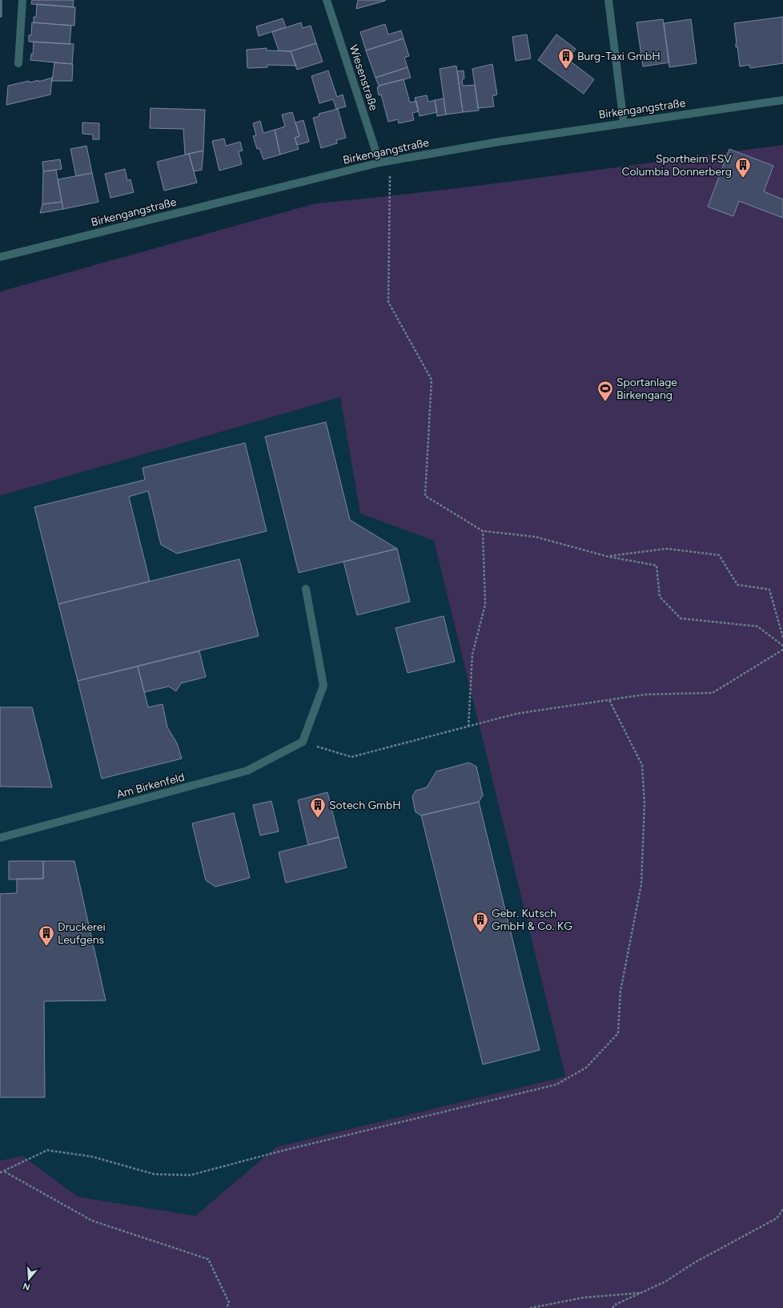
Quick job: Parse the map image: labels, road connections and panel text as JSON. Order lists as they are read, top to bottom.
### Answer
{
  "streets": {
    "street": ["Wiesenstraße", "Birkengangstraße", "Am Birkenfeld"]
  },
  "crossings": [
    ["Wiesenstraße", "Birkengangstraße"]
  ],
  "places": {
    "building": [
      "Burg-Taxi GmbH",
      "Sportheim FSV Columbia Donnerberg",
      "Sotech GmbH",
      "Gebr. Kutsch GmbH & Co. KG",
      "Druckerei Leufgens"
    ],
    "sports": ["Sportanlage Birkengang"]
  },
  "north": "bottom"
}
